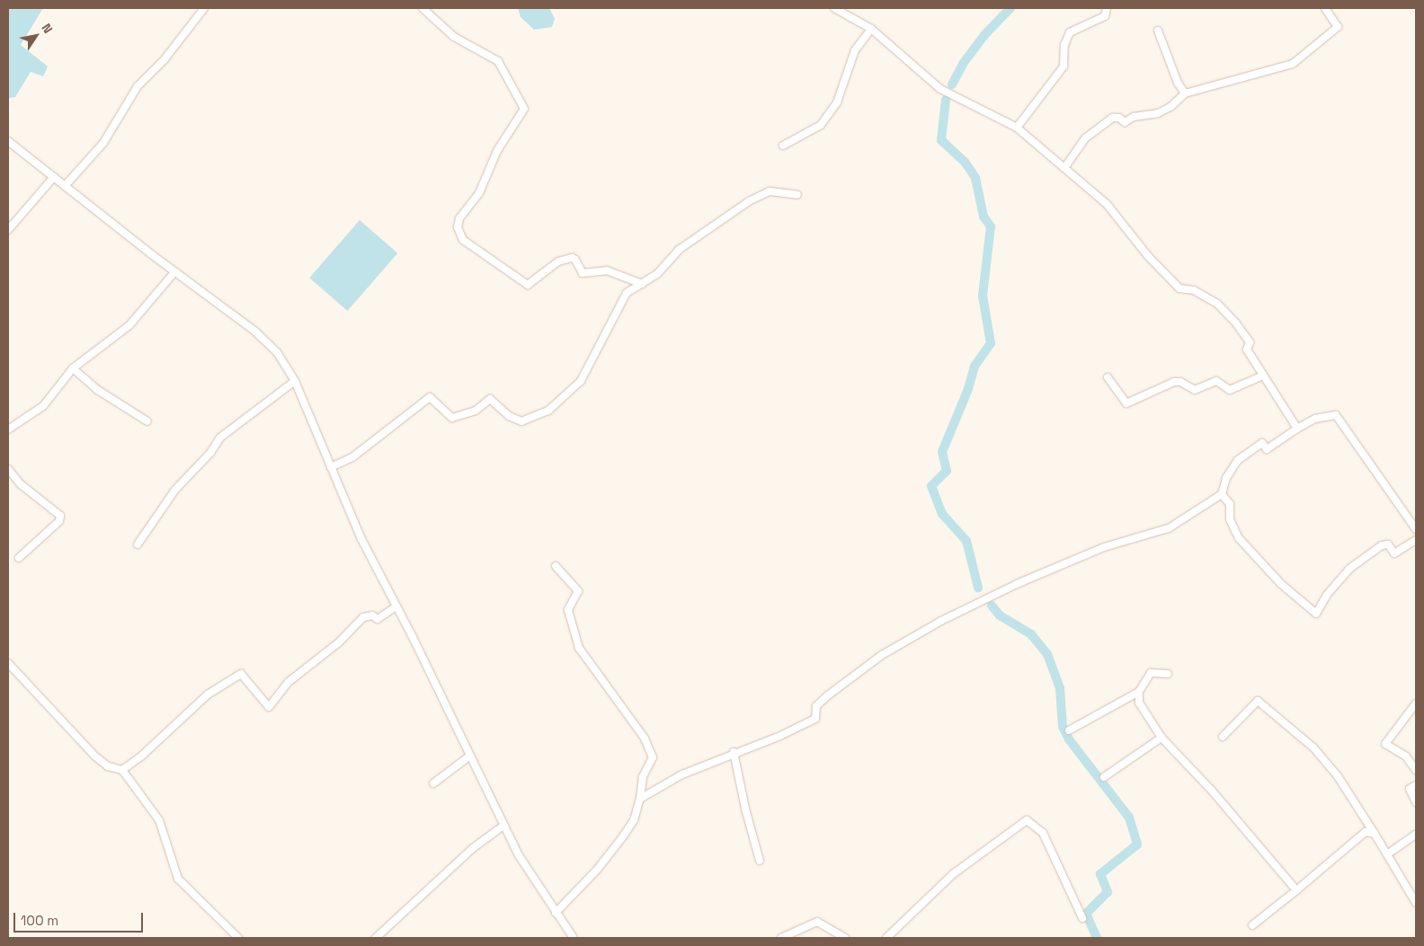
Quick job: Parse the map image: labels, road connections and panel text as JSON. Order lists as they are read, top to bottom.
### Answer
{
  "scale_bar": "100 m",
  "north": "top right"
}
